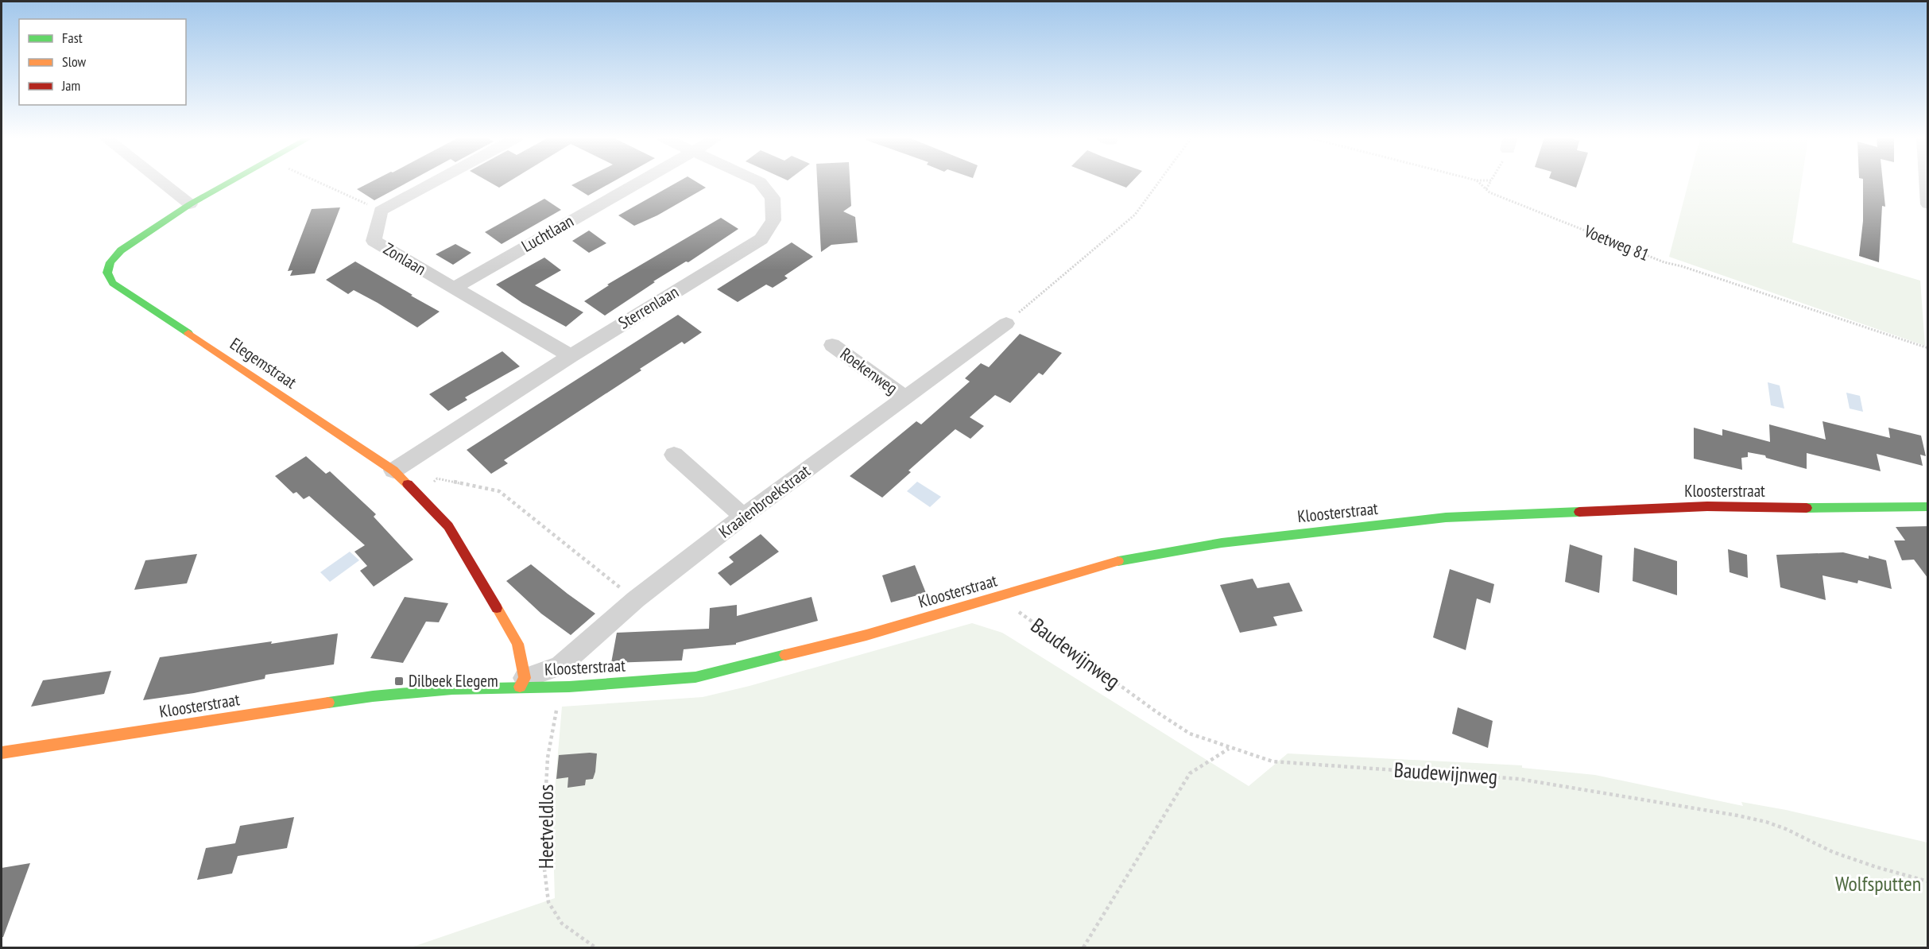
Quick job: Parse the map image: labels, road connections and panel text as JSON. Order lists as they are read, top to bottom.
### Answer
{
  "streets": {
    "street": [
      "Luchtlaan",
      "Zonlaan",
      "Sterrenlaan",
      "Elegemstraat",
      "Roekenweg",
      "Kloosterstraat",
      "Kraaienbroekstraat"
    ],
    "path": ["Voetweg 81", "Baudewijnweg", "Heetveldlos"]
  },
  "crossings": [
    ["Luchtlaan", "Zonlaan"],
    ["Zonlaan", "Sterrenlaan"],
    ["Sterrenlaan", "Elegemstraat"],
    ["Elegemstraat", "Kloosterstraat"],
    ["Elegemstraat", "Kraaienbroekstraat"],
    ["Roekenweg", "Kraaienbroekstraat"],
    ["Kloosterstraat", "Kraaienbroekstraat"],
    ["Kloosterstraat", "Baudewijnweg"],
    ["Kloosterstraat", "Heetveldlos"]
  ],
  "parks": ["Wolfsputten"],
  "places": {
    "transit": ["Dilbeek Elegem"]
  },
  "legend": ["Fast", "Slow", "Jam"]
}
